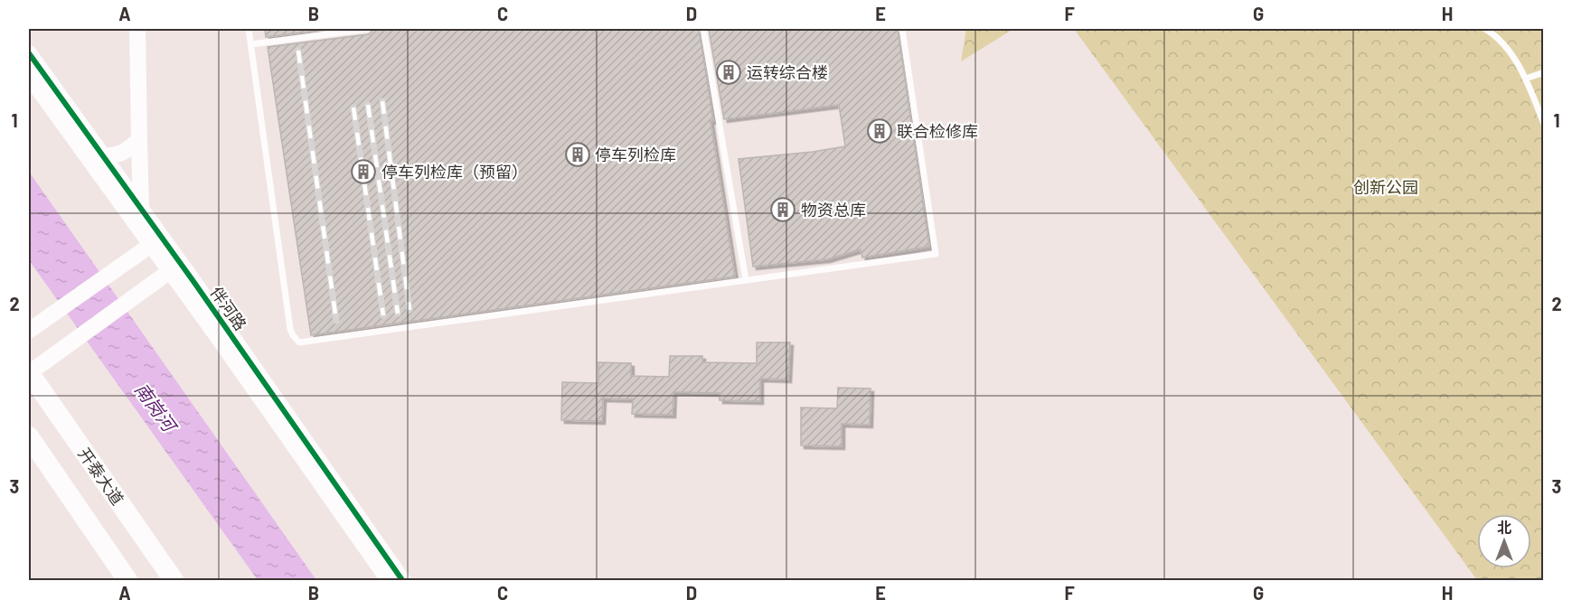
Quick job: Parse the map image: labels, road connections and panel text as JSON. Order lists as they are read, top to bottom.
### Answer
{
  "streets": {
    "main road": ["开泰大道"],
    "street": ["伴河路"]
  },
  "water": ["南岗河"],
  "parks": ["创新公园"],
  "places": {
    "building": [
      "运转综合楼",
      "联合检修库",
      "停车列检库",
      "停车列检库（预留）",
      "物资总库"
    ]
  },
  "north": "top",
  "grid": {
    "columns": [
      "A",
      "B",
      "C",
      "D",
      "E",
      "F",
      "G",
      "H"
    ],
    "rows": ["1", "2", "3"]
  }
}
